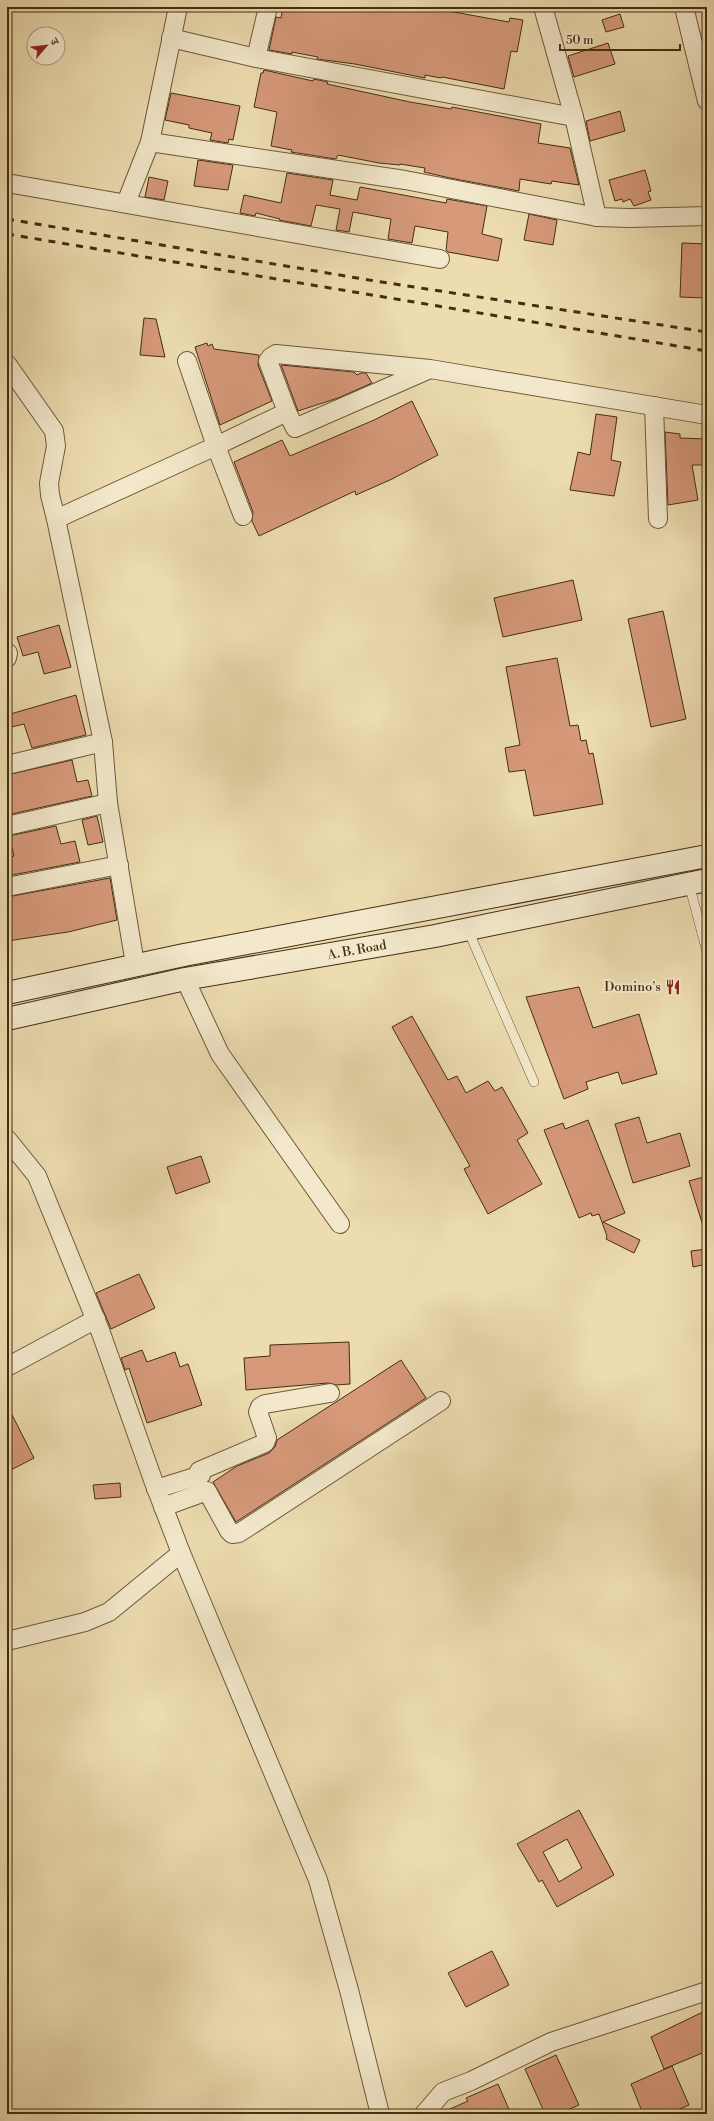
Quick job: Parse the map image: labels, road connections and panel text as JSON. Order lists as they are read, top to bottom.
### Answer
{
  "streets": {
    "main road": ["A. B. Road"]
  },
  "places": {
    "restaurant": ["Domino's"]
  },
  "scale_bar": "50 m",
  "north": "top right"
}
